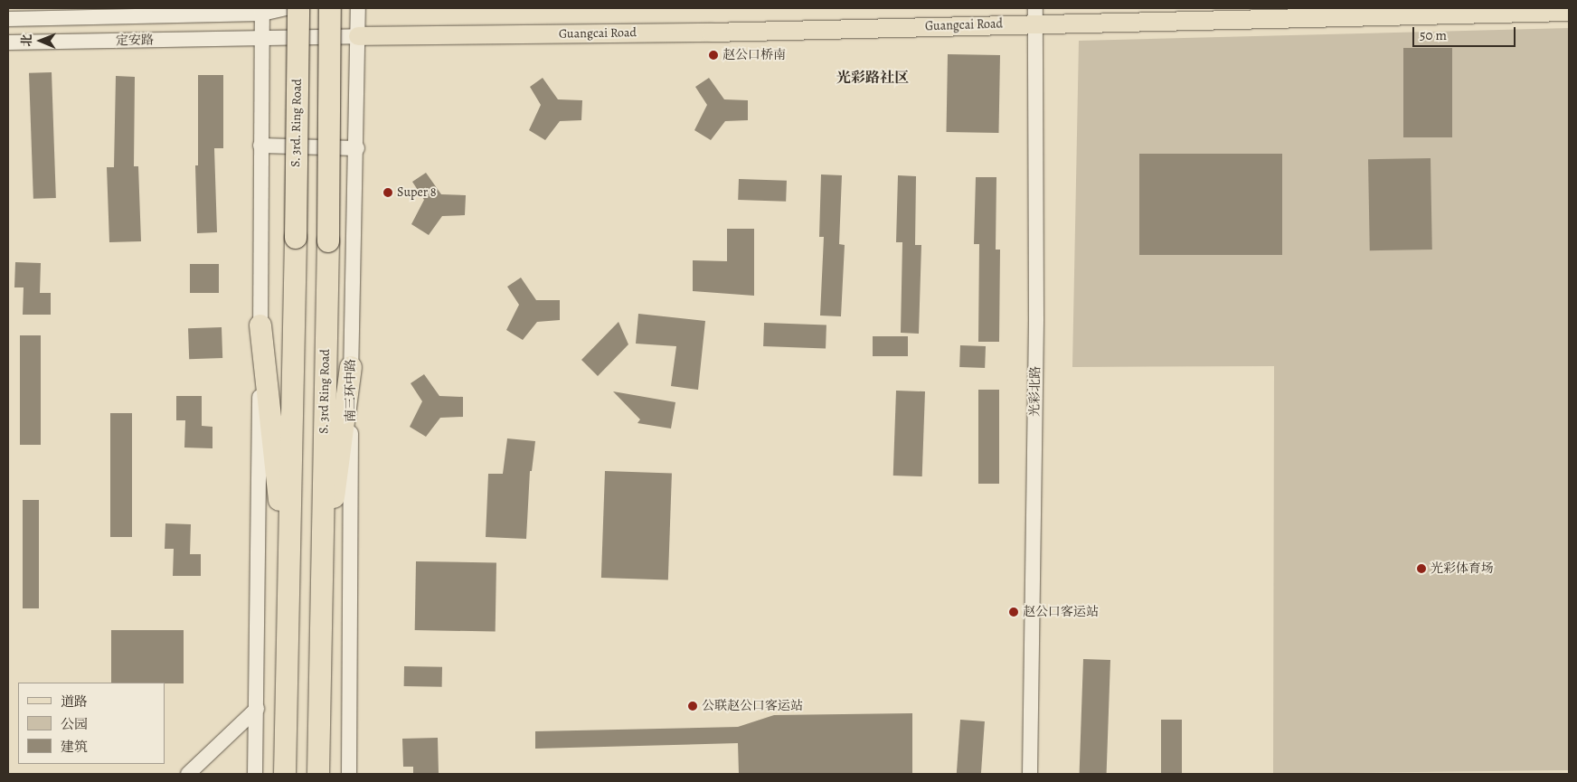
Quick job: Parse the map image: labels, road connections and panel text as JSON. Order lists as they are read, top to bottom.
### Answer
{
  "streets": {
    "highway": ["S. 3rd. Ring Road", "S. 3rd Ring Road"],
    "main road": ["Guangcai Road"],
    "street": ["定安路", "南三环中路", "光彩北路"]
  },
  "crossings": [
    ["Guangcai Road", "定安路"],
    ["Guangcai Road", "南三环中路"],
    ["Guangcai Road", "光彩北路"],
    ["定安路", "南三环中路"]
  ],
  "districts": ["光彩路社区"],
  "places": [
    "赵公口桥南",
    "Super 8",
    "光彩体育场",
    "赵公口客运站",
    "公联赵公口客运站"
  ],
  "legend": ["道路", "公园", "建筑"],
  "scale_bar": "50 m",
  "north": "left"
}
